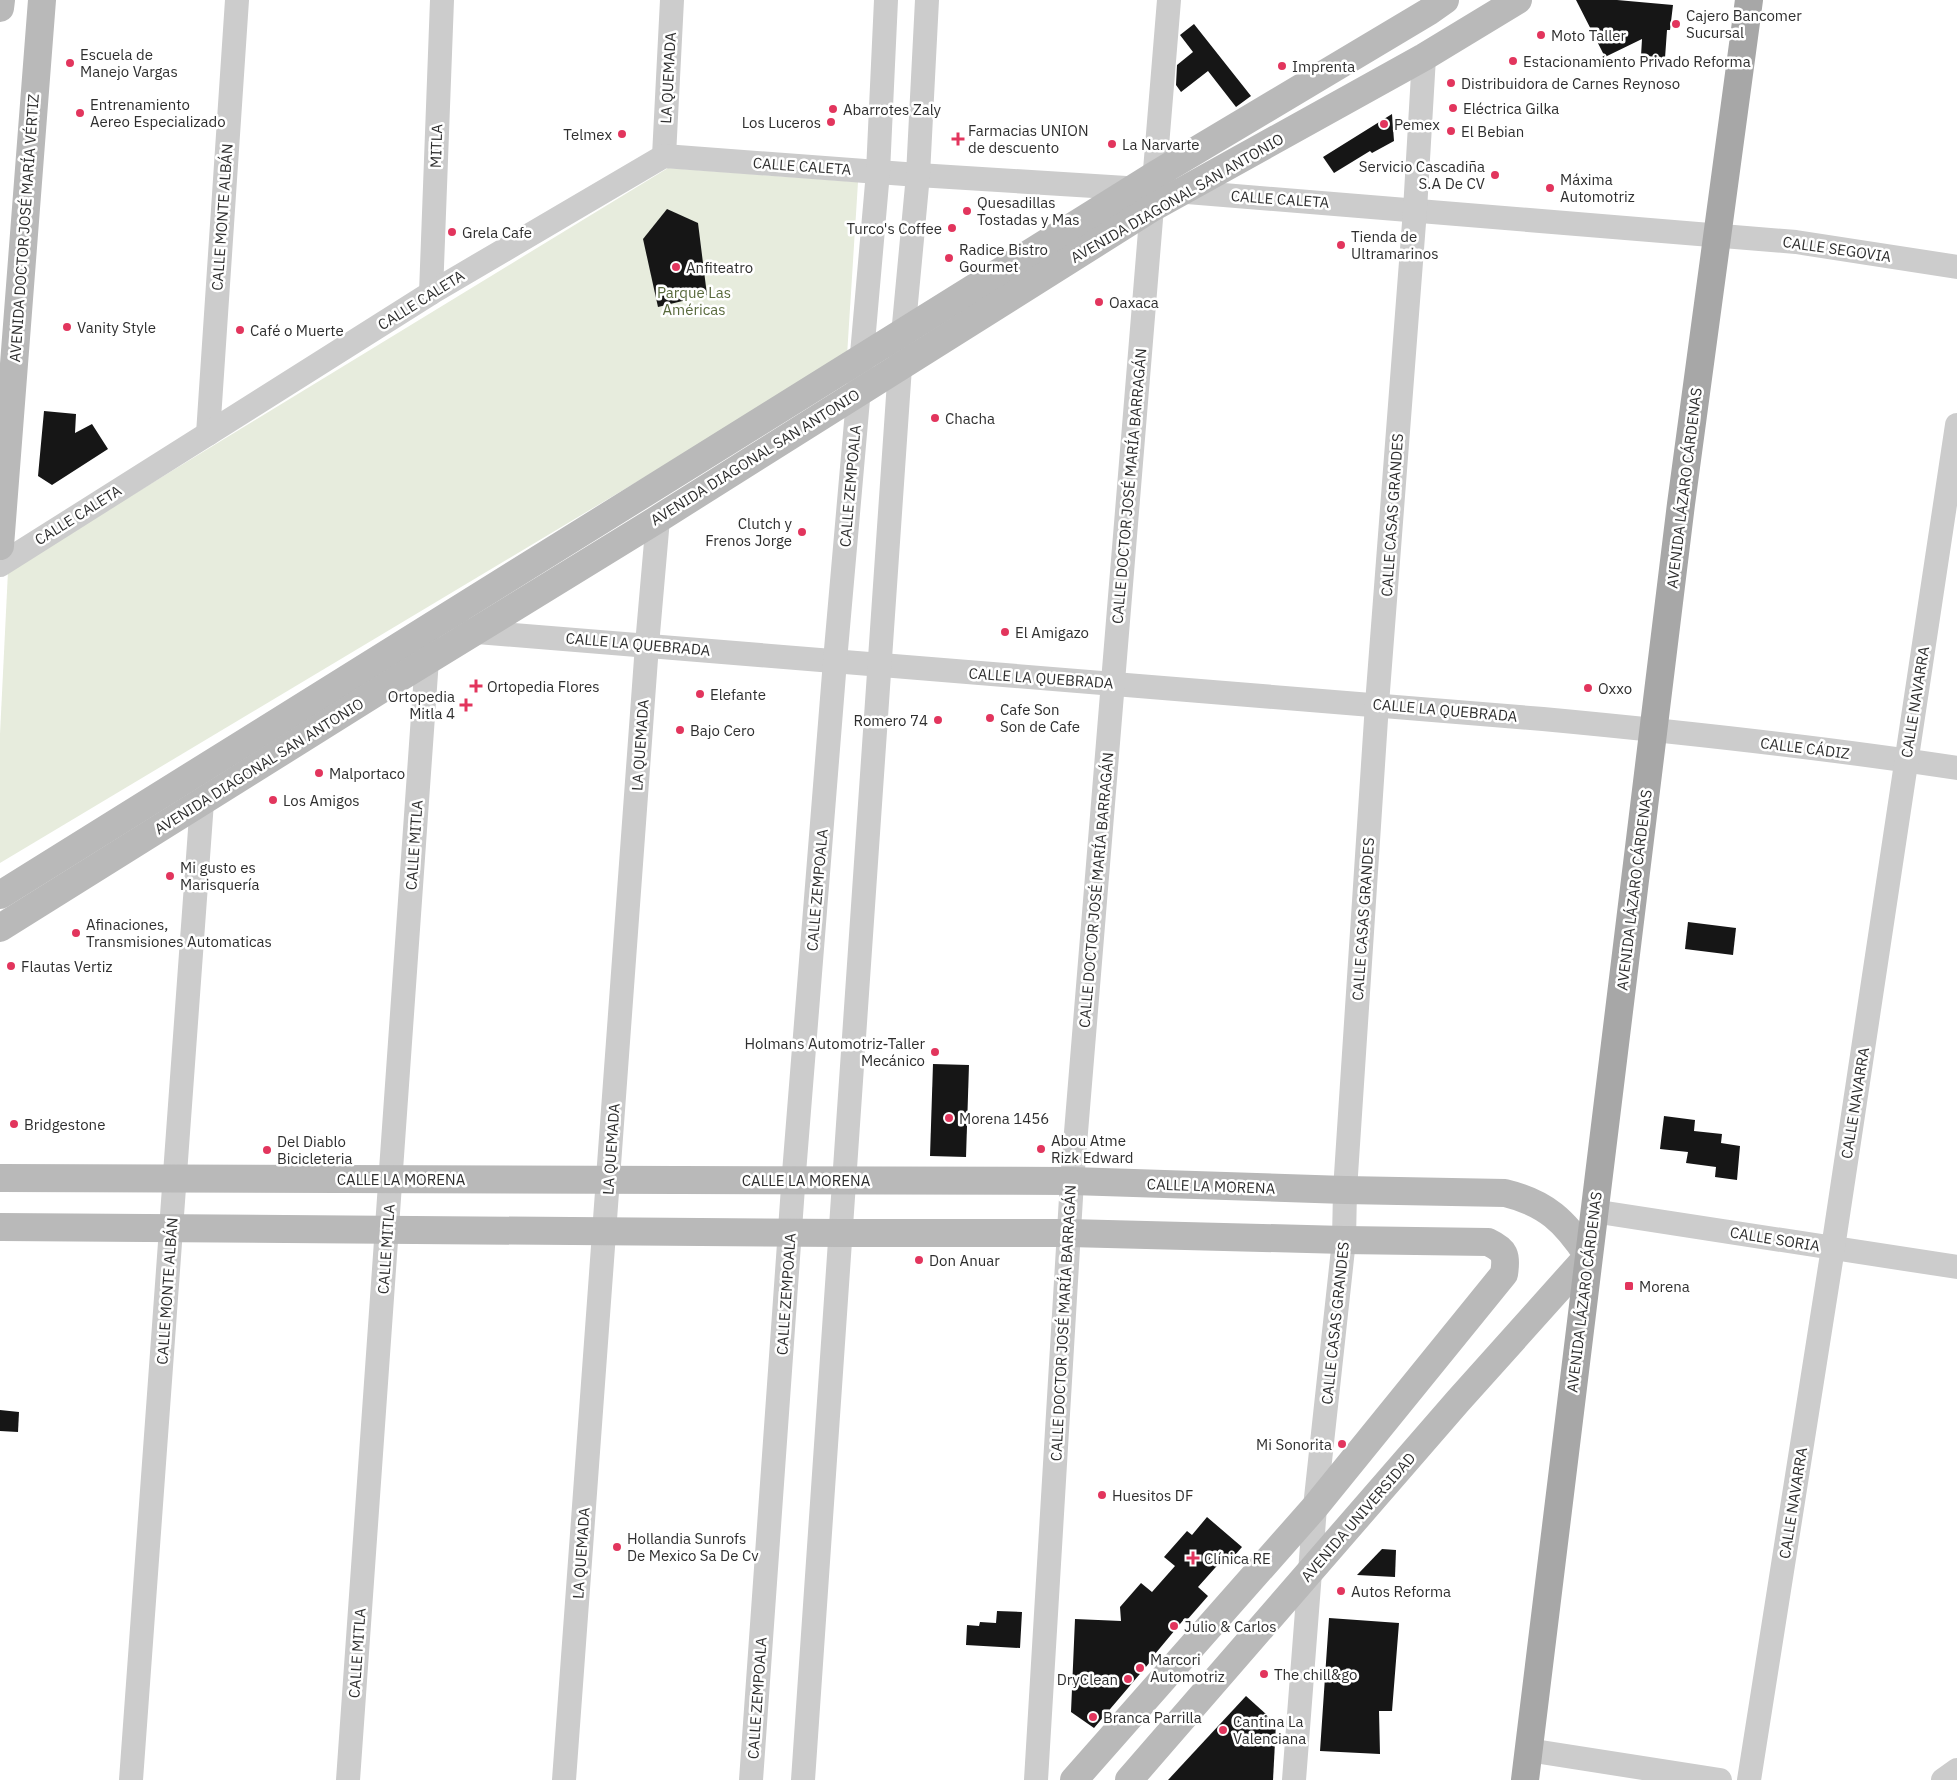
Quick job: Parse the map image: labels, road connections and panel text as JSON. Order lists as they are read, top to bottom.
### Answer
{
  "streets": {
    "main road": ["AVENIDA LÁZARO CÁRDENAS"],
    "street": [
      "LA QUEMADA",
      "MITLA",
      "CALLE CALETA",
      "AVENIDA DIAGONAL SAN ANTONIO",
      "CALLE MONTE ALBÁN",
      "AVENIDA DOCTOR JOSÉ MARÍA VÉRTIZ",
      "CALLE SEGOVIA",
      "CALLE ZEMPOALA",
      "CALLE DOCTOR JOSÉ MARÍA BARRAGÁN",
      "CALLE CASAS GRANDES",
      "CALLE LA QUEBRADA",
      "CALLE NAVARRA",
      "CALLE CÁDIZ",
      "CALLE MITLA",
      "CALLE LA MORENA",
      "CALLE SORIA",
      "AVENIDA UNIVERSIDAD"
    ]
  },
  "crossings": [
    ["LA QUEMADA", "CALLE CALETA"],
    ["LA QUEMADA", "AVENIDA DIAGONAL SAN ANTONIO"],
    ["LA QUEMADA", "CALLE LA QUEBRADA"],
    ["LA QUEMADA", "CALLE LA MORENA"],
    ["MITLA", "CALLE CALETA"],
    ["CALLE CALETA", "AVENIDA DIAGONAL SAN ANTONIO"],
    ["CALLE CALETA", "CALLE MONTE ALBÁN"],
    ["CALLE CALETA", "CALLE SEGOVIA"],
    ["CALLE CALETA", "CALLE ZEMPOALA"],
    ["CALLE CALETA", "CALLE DOCTOR JOSÉ MARÍA BARRAGÁN"],
    ["CALLE CALETA", "AVENIDA LÁZARO CÁRDENAS"],
    ["CALLE CALETA", "CALLE CASAS GRANDES"],
    ["AVENIDA DIAGONAL SAN ANTONIO", "CALLE MONTE ALBÁN"],
    ["AVENIDA DIAGONAL SAN ANTONIO", "CALLE ZEMPOALA"],
    ["AVENIDA DIAGONAL SAN ANTONIO", "CALLE DOCTOR JOSÉ MARÍA BARRAGÁN"],
    ["AVENIDA DIAGONAL SAN ANTONIO", "CALLE CASAS GRANDES"],
    ["AVENIDA DIAGONAL SAN ANTONIO", "CALLE LA QUEBRADA"],
    ["AVENIDA DIAGONAL SAN ANTONIO", "CALLE MITLA"],
    ["CALLE MONTE ALBÁN", "CALLE LA MORENA"],
    ["CALLE SEGOVIA", "AVENIDA LÁZARO CÁRDENAS"],
    ["CALLE ZEMPOALA", "CALLE LA QUEBRADA"],
    ["CALLE ZEMPOALA", "CALLE LA MORENA"],
    ["CALLE DOCTOR JOSÉ MARÍA BARRAGÁN", "CALLE LA QUEBRADA"],
    ["CALLE DOCTOR JOSÉ MARÍA BARRAGÁN", "CALLE LA MORENA"],
    ["AVENIDA LÁZARO CÁRDENAS", "CALLE LA QUEBRADA"],
    ["AVENIDA LÁZARO CÁRDENAS", "CALLE CÁDIZ"],
    ["AVENIDA LÁZARO CÁRDENAS", "CALLE LA MORENA"],
    ["AVENIDA LÁZARO CÁRDENAS", "CALLE SORIA"],
    ["AVENIDA LÁZARO CÁRDENAS", "AVENIDA UNIVERSIDAD"],
    ["CALLE CASAS GRANDES", "CALLE LA QUEBRADA"],
    ["CALLE CASAS GRANDES", "CALLE LA MORENA"],
    ["CALLE CASAS GRANDES", "AVENIDA UNIVERSIDAD"],
    ["CALLE LA QUEBRADA", "CALLE CÁDIZ"],
    ["CALLE LA QUEBRADA", "CALLE MITLA"],
    ["CALLE NAVARRA", "CALLE CÁDIZ"],
    ["CALLE NAVARRA", "CALLE SORIA"],
    ["CALLE MITLA", "CALLE LA MORENA"],
    ["CALLE LA MORENA", "AVENIDA UNIVERSIDAD"]
  ],
  "parks": ["Parque Las Américas"],
  "places": {
    "other": [
      "Cajero Bancomer Sucursal",
      "Moto Taller",
      "Estacionamiento Privado Reforma",
      "Escuela de Manejo Vargas",
      "Imprenta",
      "Distribuidora de Carnes Reynoso",
      "Eléctrica Gilka",
      "Abarrotes Zaly",
      "Entrenamiento Aereo Especializado",
      "Los Luceros",
      "Pemex",
      "El Bebian",
      "Telmex",
      "La Narvarte",
      "Servicio Cascadiña S.A De CV",
      "Máxima Automotriz",
      "Quesadillas Tostadas y Mas",
      "Turco's Coffee",
      "Grela Cafe",
      "Tienda de Ultramarinos",
      "Radice Bistro Gourmet",
      "Anfiteatro",
      "Oaxaca",
      "Vanity Style",
      "Café o Muerte",
      "Chacha",
      "Clutch y Frenos Jorge",
      "El Amigazo",
      "Oxxo",
      "Elefante",
      "Cafe Son Son de Cafe",
      "Romero 74",
      "Bajo Cero",
      "Malportaco",
      "Los Amigos",
      "Mi gusto es Marisquería",
      "Afinaciones, Transmisiones Automaticas",
      "Flautas Vertiz",
      "Holmans Automotriz-Taller Mecánico",
      "Morena 1456",
      "Bridgestone",
      "Abou Atme Rizk Edward",
      "Del Diablo Bicicleteria",
      "Don Anuar",
      "Mi Sonorita",
      "Huesitos DF",
      "Hollandia Sunrofs De Mexico Sa De Cv",
      "Autos Reforma",
      "Julio & Carlos",
      "Marcori Automotriz",
      "The chill&go",
      "DryClean",
      "Branca Parrilla",
      "Cantina La Valenciana"
    ],
    "health": [
      "Farmacias UNION de descuento",
      "Ortopedia Flores",
      "Ortopedia Mitla 4",
      "Clínica RE"
    ],
    "transit": ["Morena"]
  }
}
